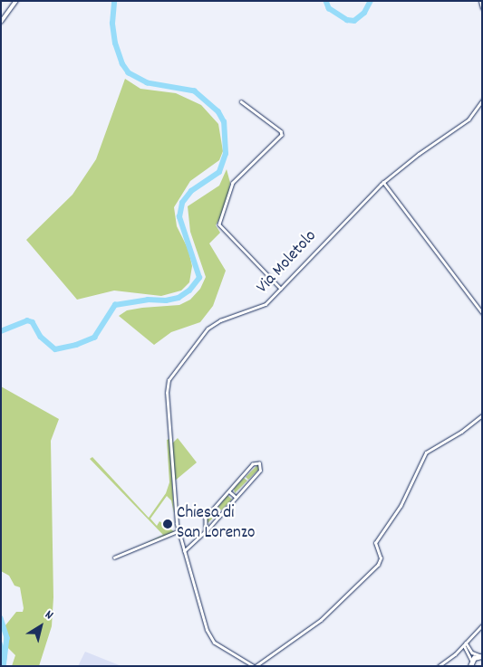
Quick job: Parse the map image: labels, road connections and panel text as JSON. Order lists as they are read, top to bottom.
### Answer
{
  "streets": {
    "street": ["Via Moletolo"]
  },
  "places": ["Chiesa di San Lorenzo"],
  "north": "top right"
}
